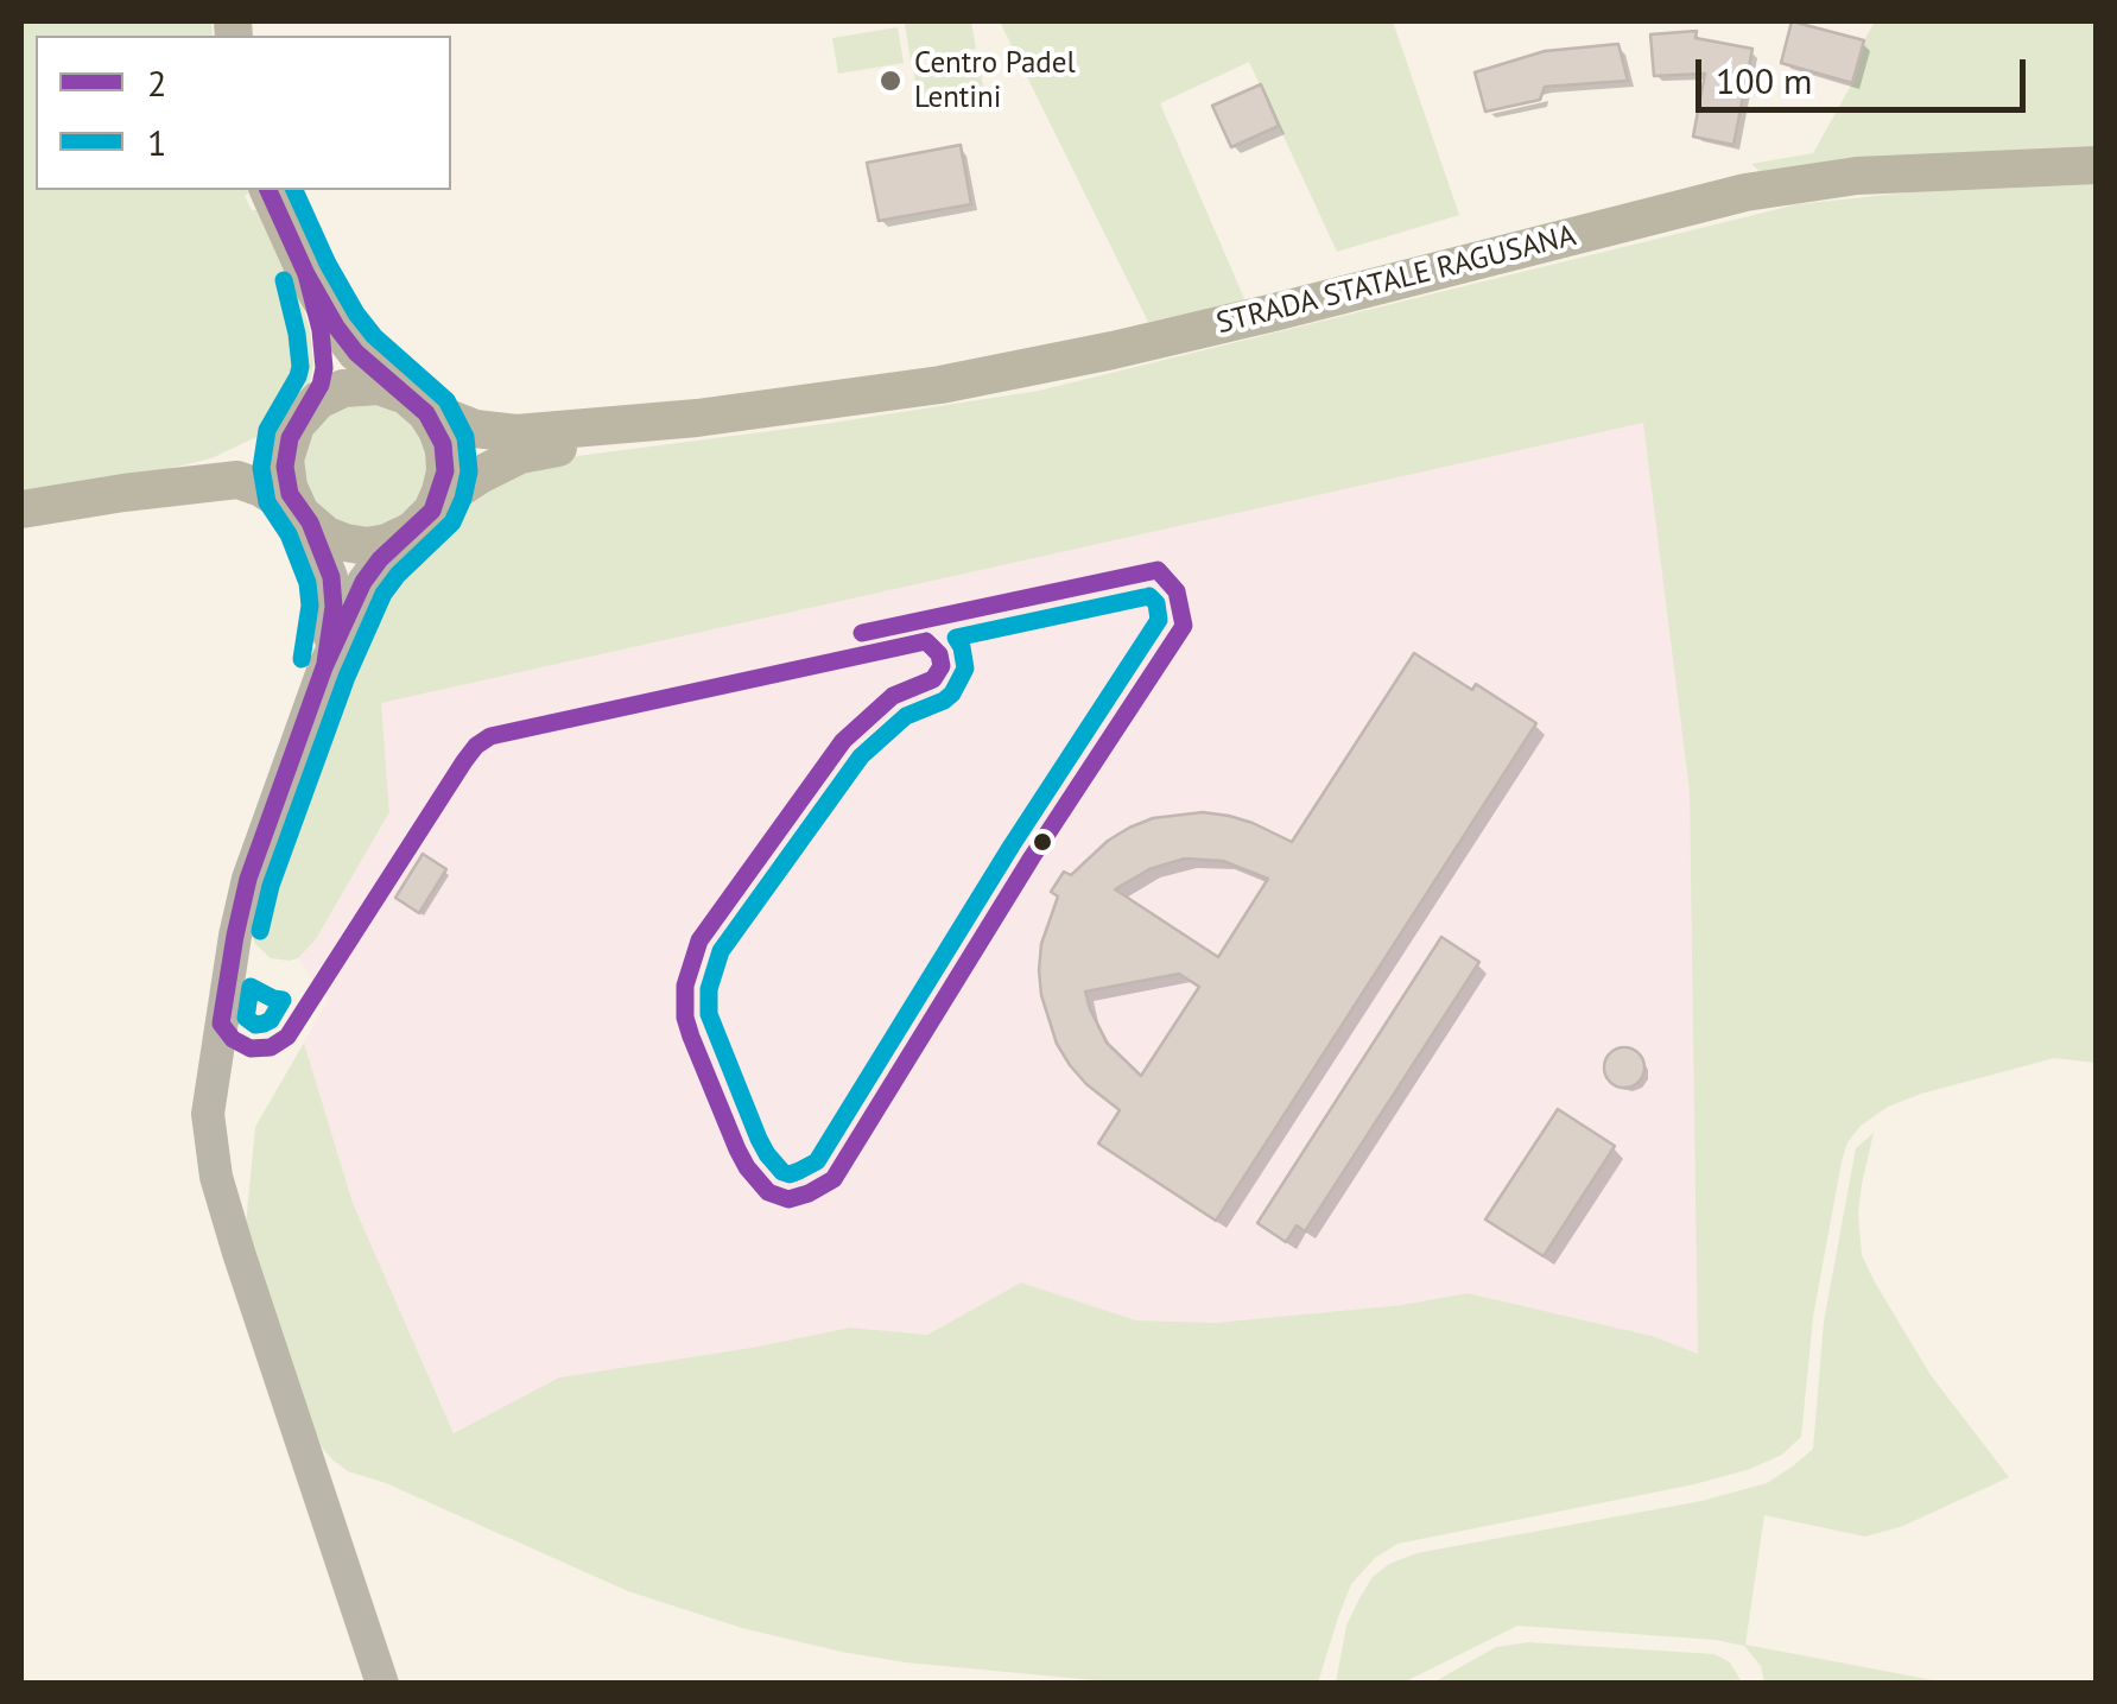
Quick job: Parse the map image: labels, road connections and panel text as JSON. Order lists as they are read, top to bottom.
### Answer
{
  "streets": {
    "main road": ["STRADA STATALE RAGUSANA"]
  },
  "places": ["Centro Padel Lentini"],
  "lines": ["transit line 2", "transit line 1"],
  "legend": ["2", "1"],
  "scale_bar": "100 m"
}
